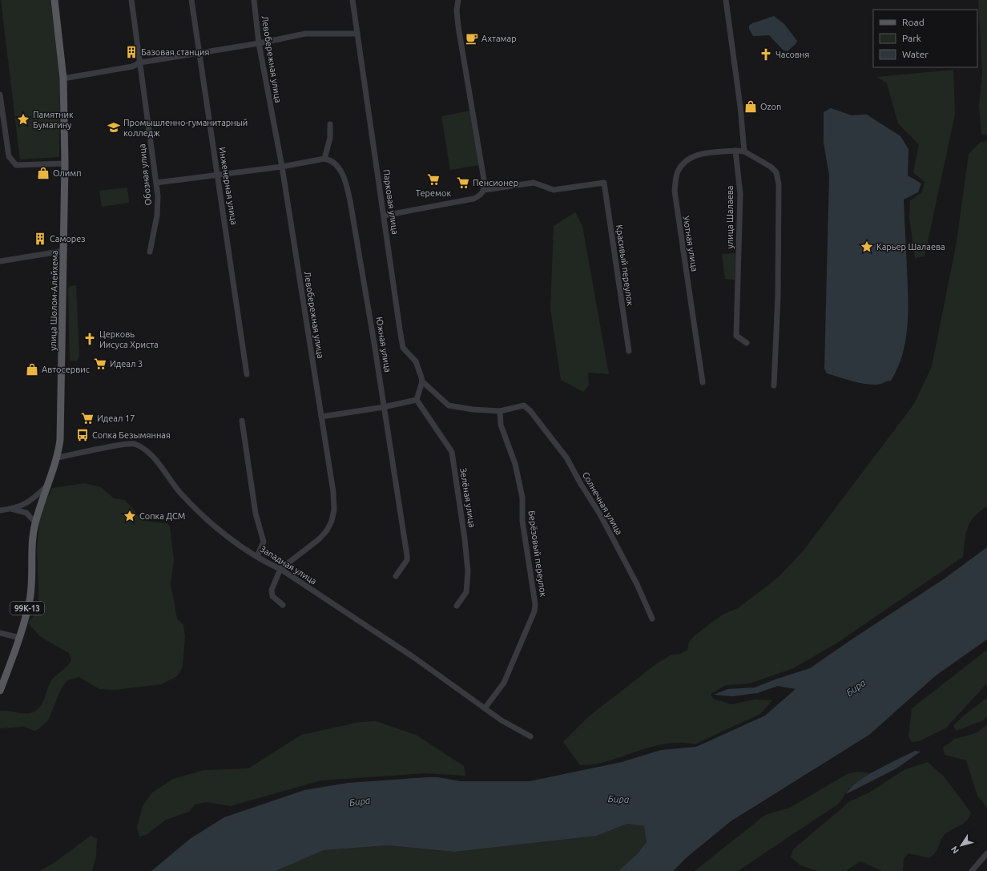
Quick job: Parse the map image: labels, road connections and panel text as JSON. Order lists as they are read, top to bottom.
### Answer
{
  "streets": {
    "main road": ["улица Шолом-Алейхема", "99К-13"],
    "street": [
      "Левобережная улица",
      "Обозная улица",
      "Инженерная улица",
      "Парковая улица",
      "улица Шалаева",
      "Уютная улица",
      "Красивый переулок",
      "Южная улица",
      "Зелёная улица",
      "Солнечная улица",
      "Берёзовый переулок",
      "Западная улица"
    ]
  },
  "crossings": [
    ["Левобережная улица", "Западная улица"],
    ["улица Шалаева", "Уютная улица"],
    ["улица Шолом-Алейхема", "Западная улица"],
    ["улица Шолом-Алейхема", "99К-13"],
    ["Солнечная улица", "Берёзовый переулок"],
    ["Берёзовый переулок", "Западная улица"]
  ],
  "water": ["Бира"],
  "places": {
    "cafe": ["Ахтамар"],
    "building": ["Базовая станция", "Саморез"],
    "church": ["Часовня", "Церковь Иисуса Христа"],
    "shop": ["Ozon", "Олимп", "Автосервис"],
    "place": ["Памятник Бумагину", "Карьер Шалаева", "Сопка ДСМ"],
    "school or university": ["Промышленно-гуманитарный колледж"],
    "supermarket": [
      "Теремок",
      "Пенсионер",
      "Идеал 3",
      "Идеал 17"
    ],
    "bus stop": ["Сопка Безымянная"]
  },
  "legend": ["Road", "Park", "Water"],
  "north": "bottom left"
}
